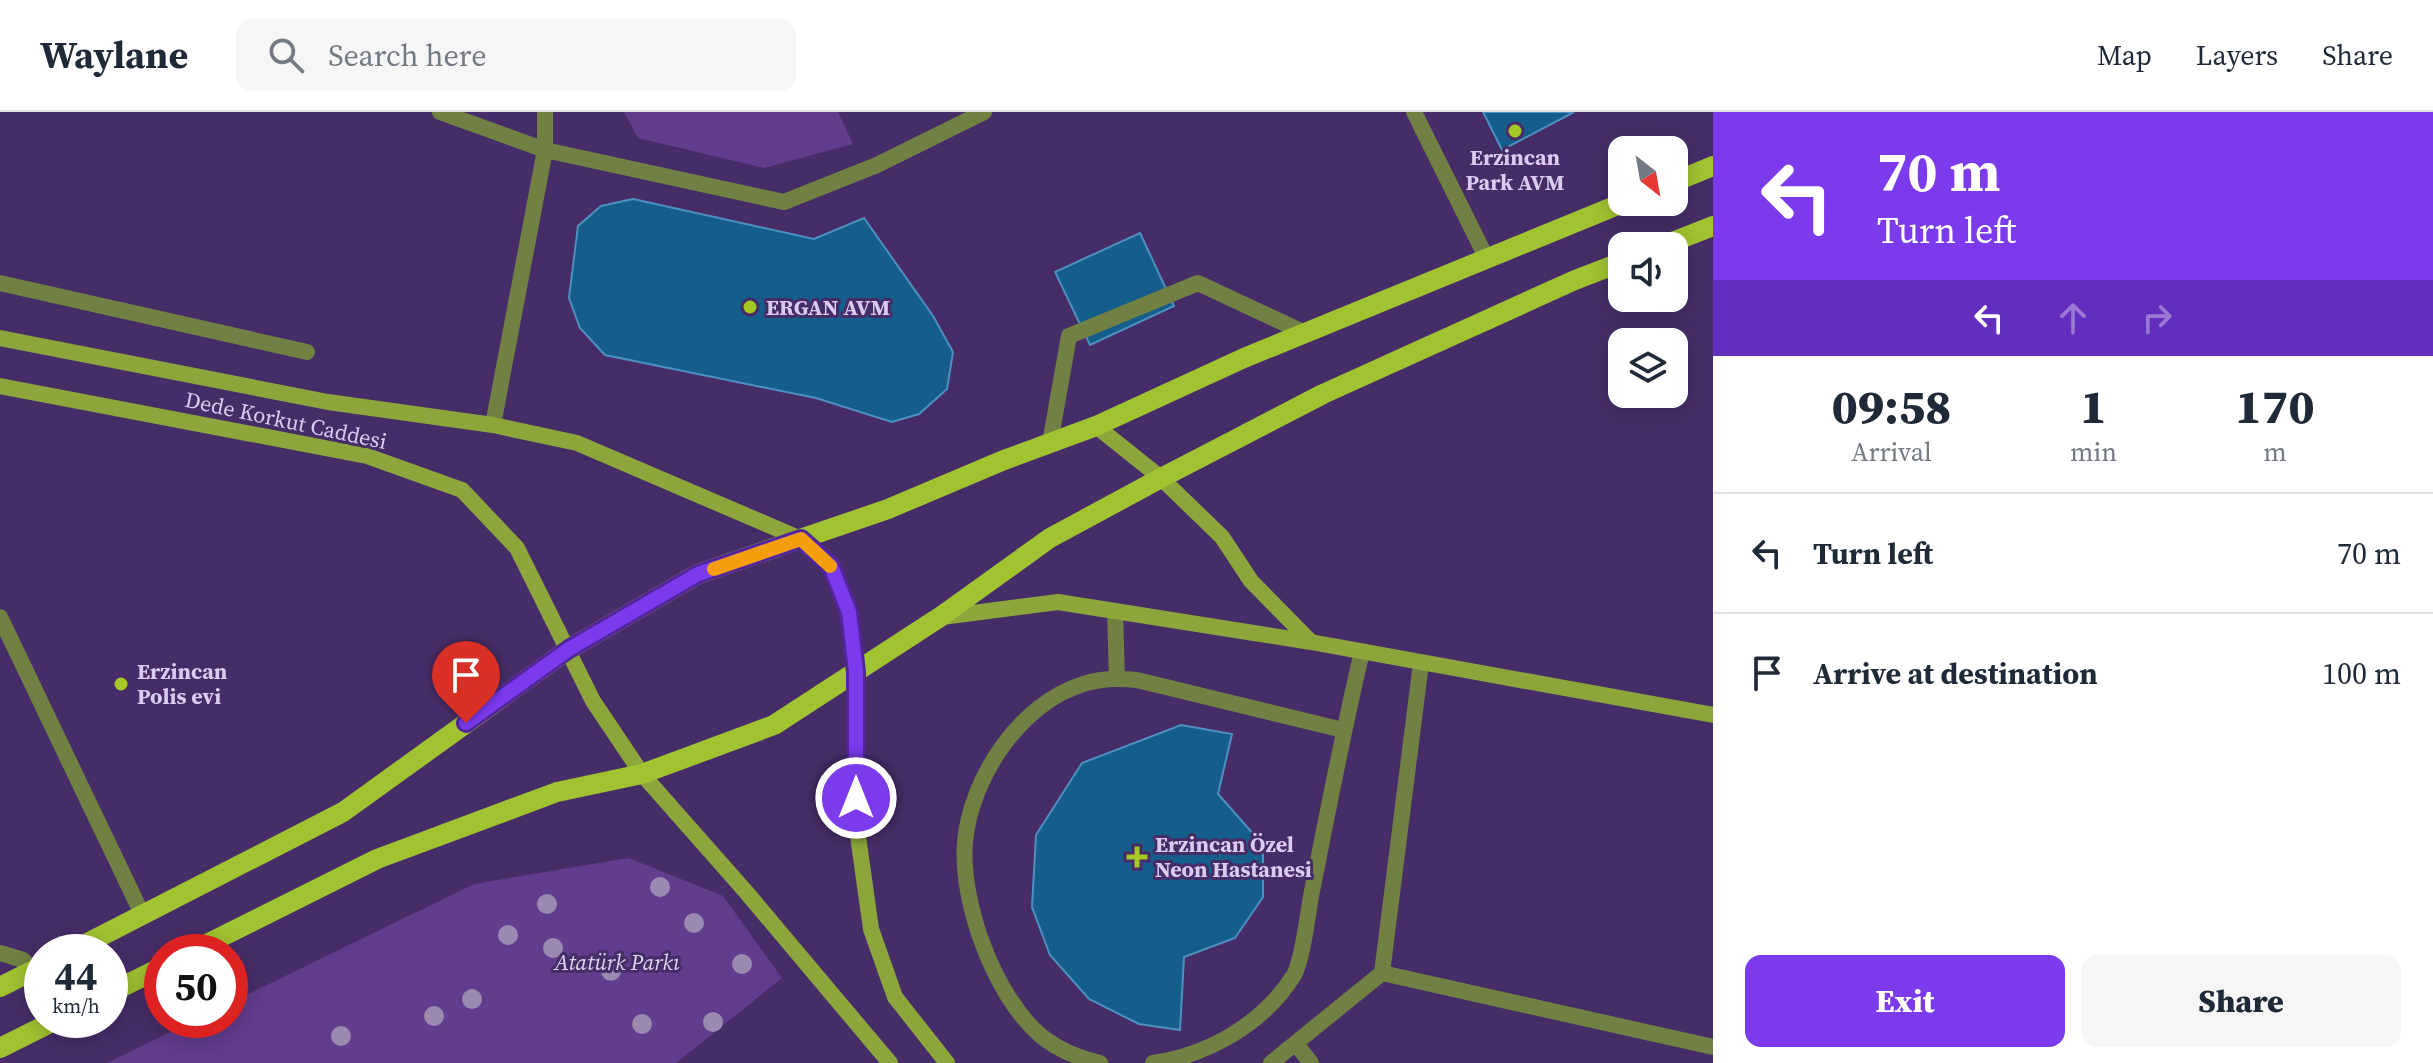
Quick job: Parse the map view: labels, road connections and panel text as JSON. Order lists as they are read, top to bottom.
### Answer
{
  "streets": {
    "main road": ["Dede Korkut Caddesi"]
  },
  "parks": ["Atatürk Parkı"],
  "places": {
    "other": ["Erzincan Park AVM", "ERGAN AVM", "Erzincan Polis evi"],
    "health": ["Erzincan Özel Neon Hastanesi"]
  },
  "north": "bottom right",
  "page": {
    "header": "Waylane",
    "search": "Search here",
    "nav": ["Map", "Layers", "Share"],
    "turn": ["70 m", "Turn left"],
    "eta": [
      "09:58",
      "Arrival",
      "1",
      "min",
      "170",
      "m"
    ],
    "list": [
      {
        "name": "Turn left",
        "value": "70 m"
      },
      {
        "name": "Arrive at destination",
        "value": "100 m"
      }
    ],
    "speed": "44 km/h",
    "limit": "50",
    "buttons": ["Exit", "Share"]
  }
}
